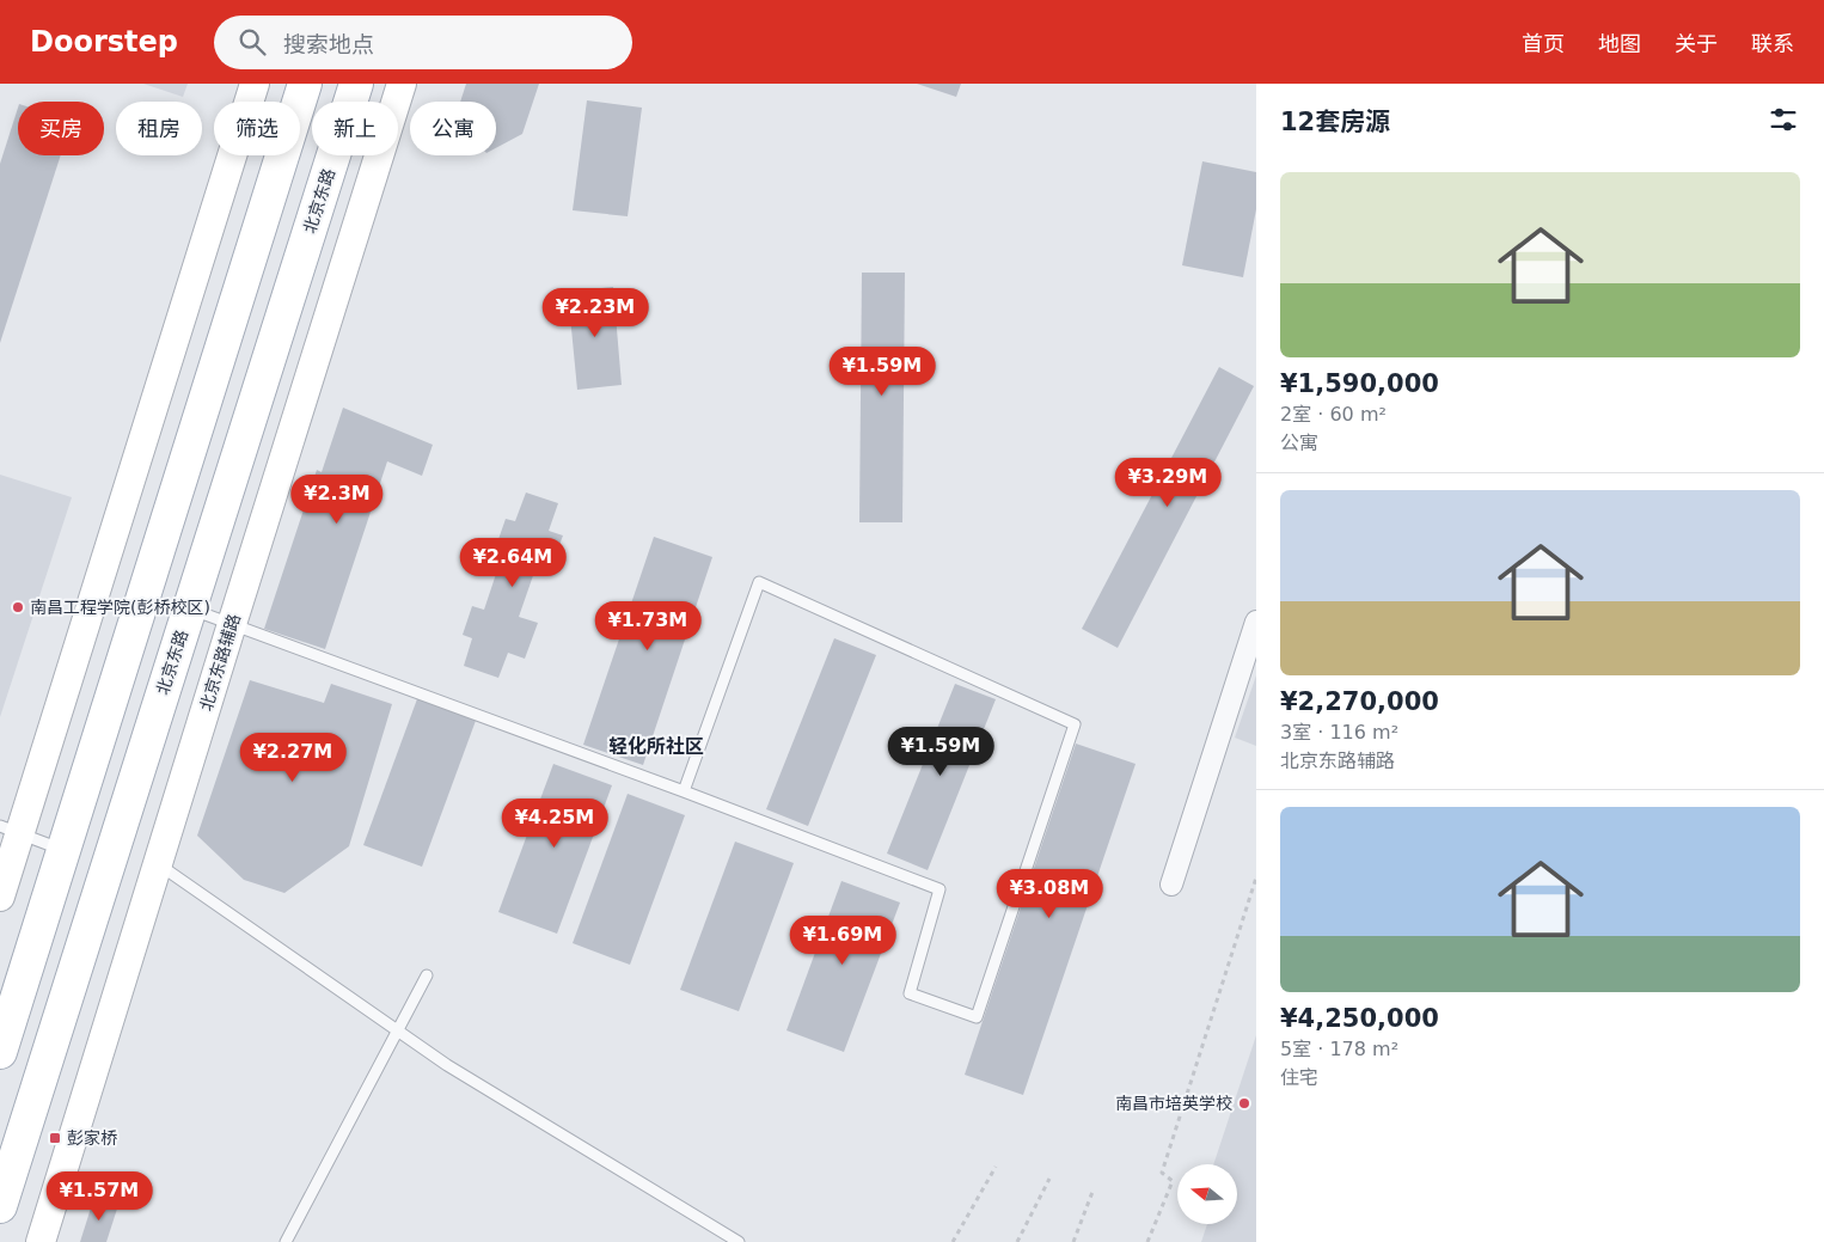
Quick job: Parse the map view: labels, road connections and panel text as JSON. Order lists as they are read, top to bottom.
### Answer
{
  "streets": {
    "main road": ["北京东路", "北京东路辅路"]
  },
  "districts": ["轻化所社区"],
  "places": {
    "other": ["南昌工程学院(彭桥校区)", "南昌市培英学校"],
    "transit": ["彭家桥"]
  },
  "north": "left",
  "page": {
    "header": "Doorstep",
    "search": "搜索地点",
    "nav": [
      "首页",
      "地图",
      "关于",
      "联系"
    ],
    "heading": "12套房源",
    "chip": [
      "买房",
      "租房",
      "筛选",
      "新上",
      "公寓"
    ],
    "list": [
      {
        "name": "¥1,590,000",
        "note": "2室 · 60 m² · 公寓"
      },
      {
        "name": "¥2,270,000",
        "note": "3室 · 116 m² · 北京东路辅路"
      },
      {
        "name": "¥4,250,000",
        "note": "5室 · 178 m² · 住宅"
      }
    ],
    "price": [
      "¥2.23M",
      "¥1.59M",
      "¥3.29M",
      "¥2.3M",
      "¥2.64M",
      "¥1.73M",
      "¥1.59M",
      "¥2.27M",
      "¥4.25M",
      "¥3.08M",
      "¥1.69M",
      "¥1.57M"
    ]
  }
}
